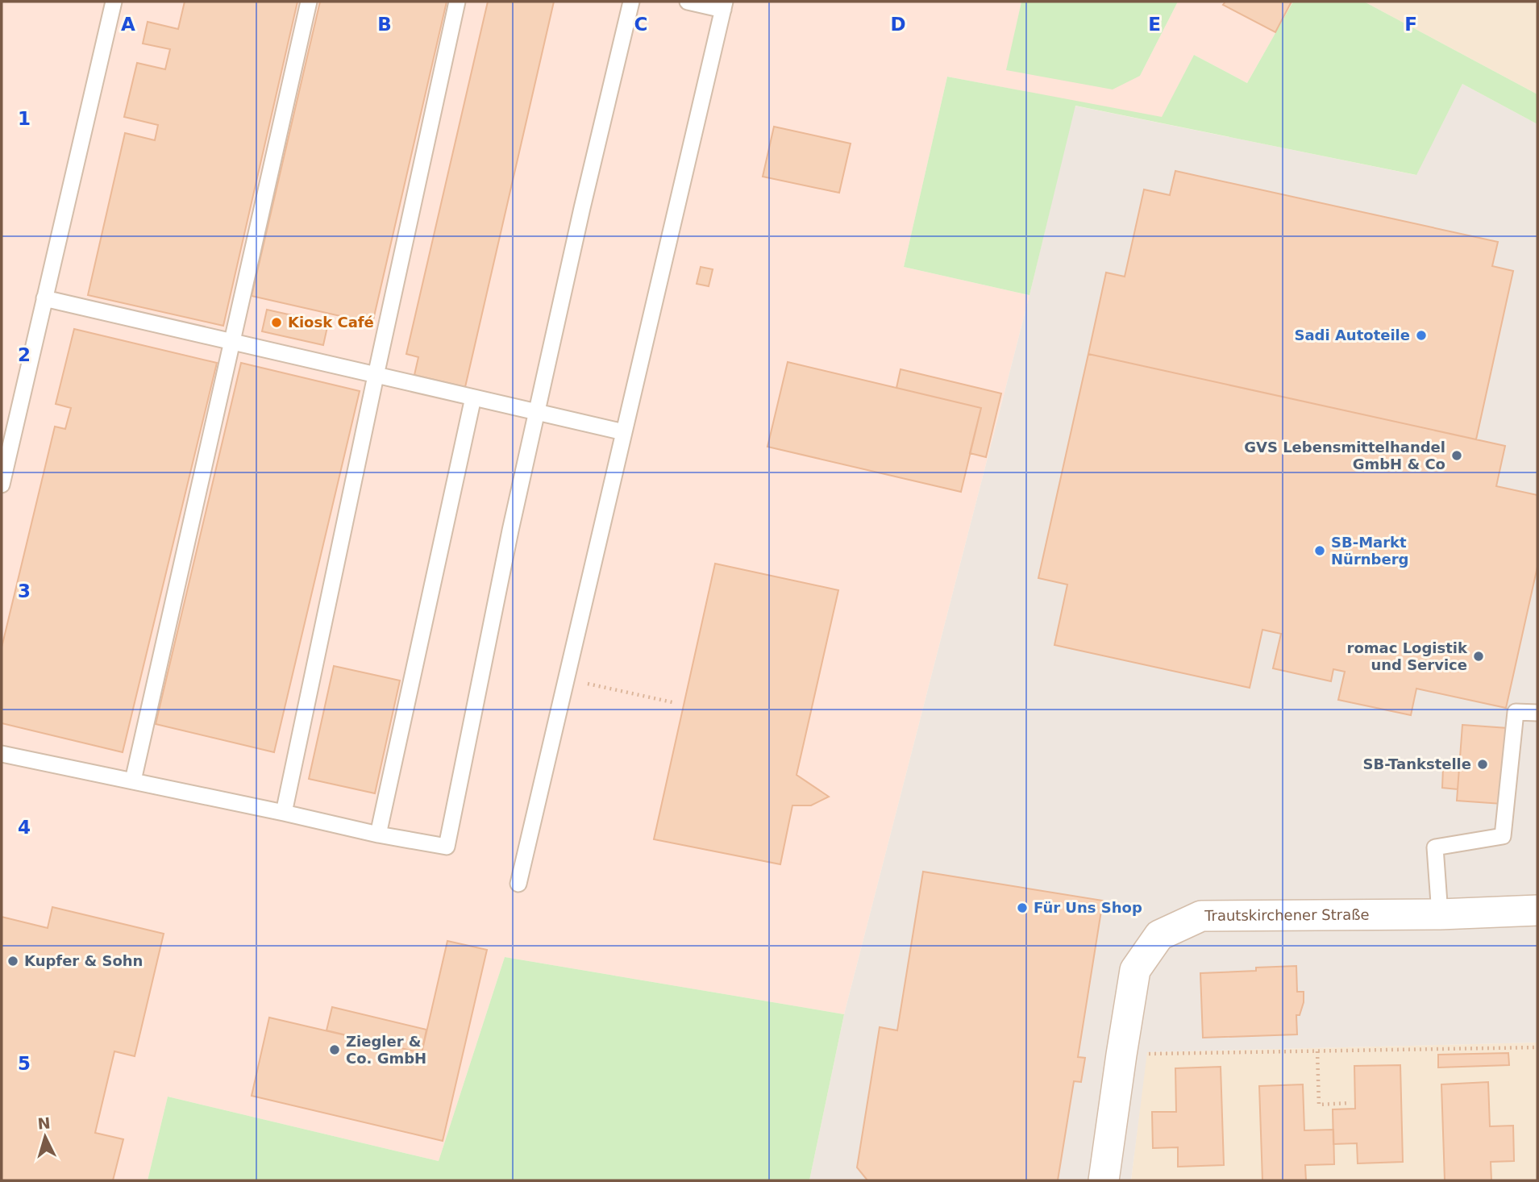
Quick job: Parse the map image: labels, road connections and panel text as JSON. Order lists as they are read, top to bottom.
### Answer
{
  "streets": {
    "street": ["Trautskirchener Straße"]
  },
  "places": [
    "Kiosk Café",
    "Sadi Autoteile",
    "GVS Lebensmittelhandel GmbH & Co",
    "SB-Markt Nürnberg",
    "romac Logistik und Service",
    "SB-Tankstelle",
    "Für Uns Shop",
    "Kupfer & Sohn",
    "Ziegler & Co. GmbH"
  ],
  "north": "top",
  "grid": {
    "columns": [
      "A",
      "B",
      "C",
      "D",
      "E",
      "F"
    ],
    "rows": [
      "1",
      "2",
      "3",
      "4",
      "5"
    ]
  }
}
